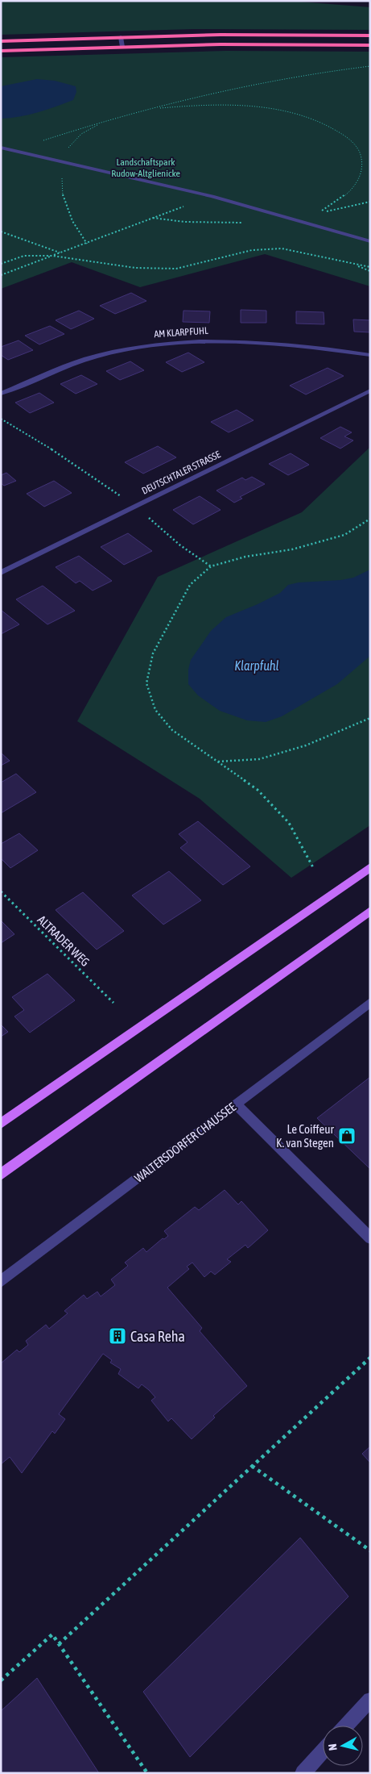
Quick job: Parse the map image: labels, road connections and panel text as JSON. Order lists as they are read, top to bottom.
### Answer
{
  "streets": {
    "street": ["AM KLARPFUHL", "DEUTSCHTALER STRASSE", "WALTERSDORFER CHAUSSEE"],
    "path": ["ALTRADER WEG"]
  },
  "water": ["Klarpfuhl"],
  "parks": ["Landschaftspark Rudow-Altglienicke"],
  "places": {
    "shop": ["Le Coiffeur K. van Stegen"],
    "building": ["Casa Reha"]
  },
  "north": "left"
}
